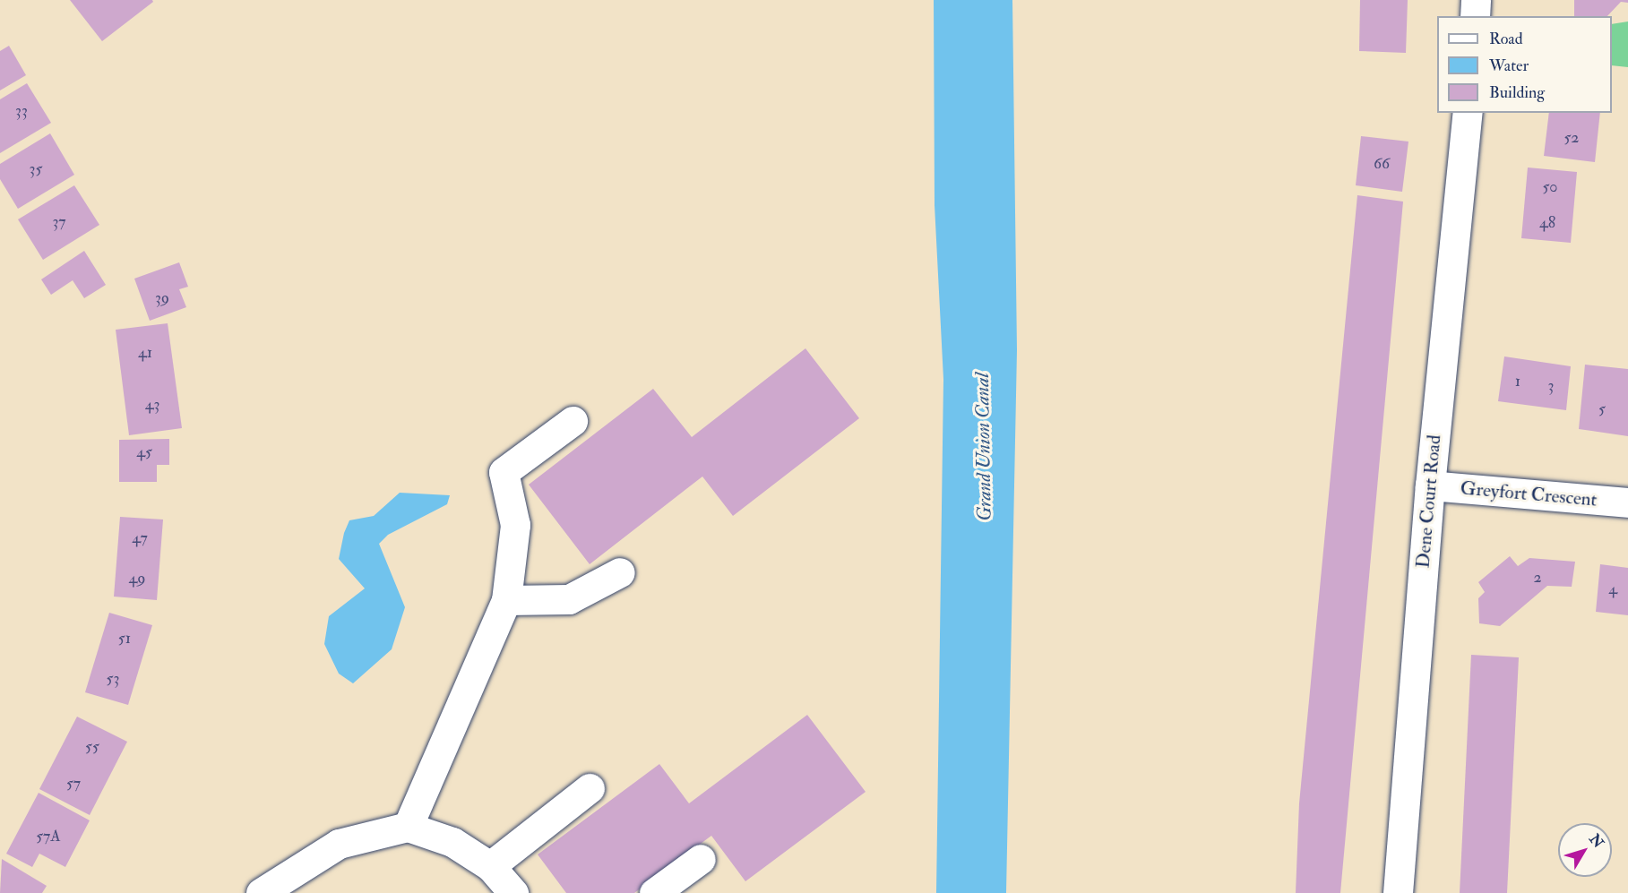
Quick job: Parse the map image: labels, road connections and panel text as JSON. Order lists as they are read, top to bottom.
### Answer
{
  "streets": {
    "street": ["Greyfort Crescent", "Dene Court Road"]
  },
  "crossings": [
    ["Greyfort Crescent", "Dene Court Road"]
  ],
  "water": ["Grand Union Canal"],
  "house_numbers": [
    "33",
    "52",
    "66",
    "35",
    "50",
    "37",
    "48",
    "39",
    "41",
    "1",
    "3",
    "43",
    "5",
    "45",
    "47",
    "2",
    "49",
    "4",
    "51",
    "53",
    "55",
    "57",
    "57A"
  ],
  "legend": ["Road", "Water", "Building"],
  "north": "top right"
}
